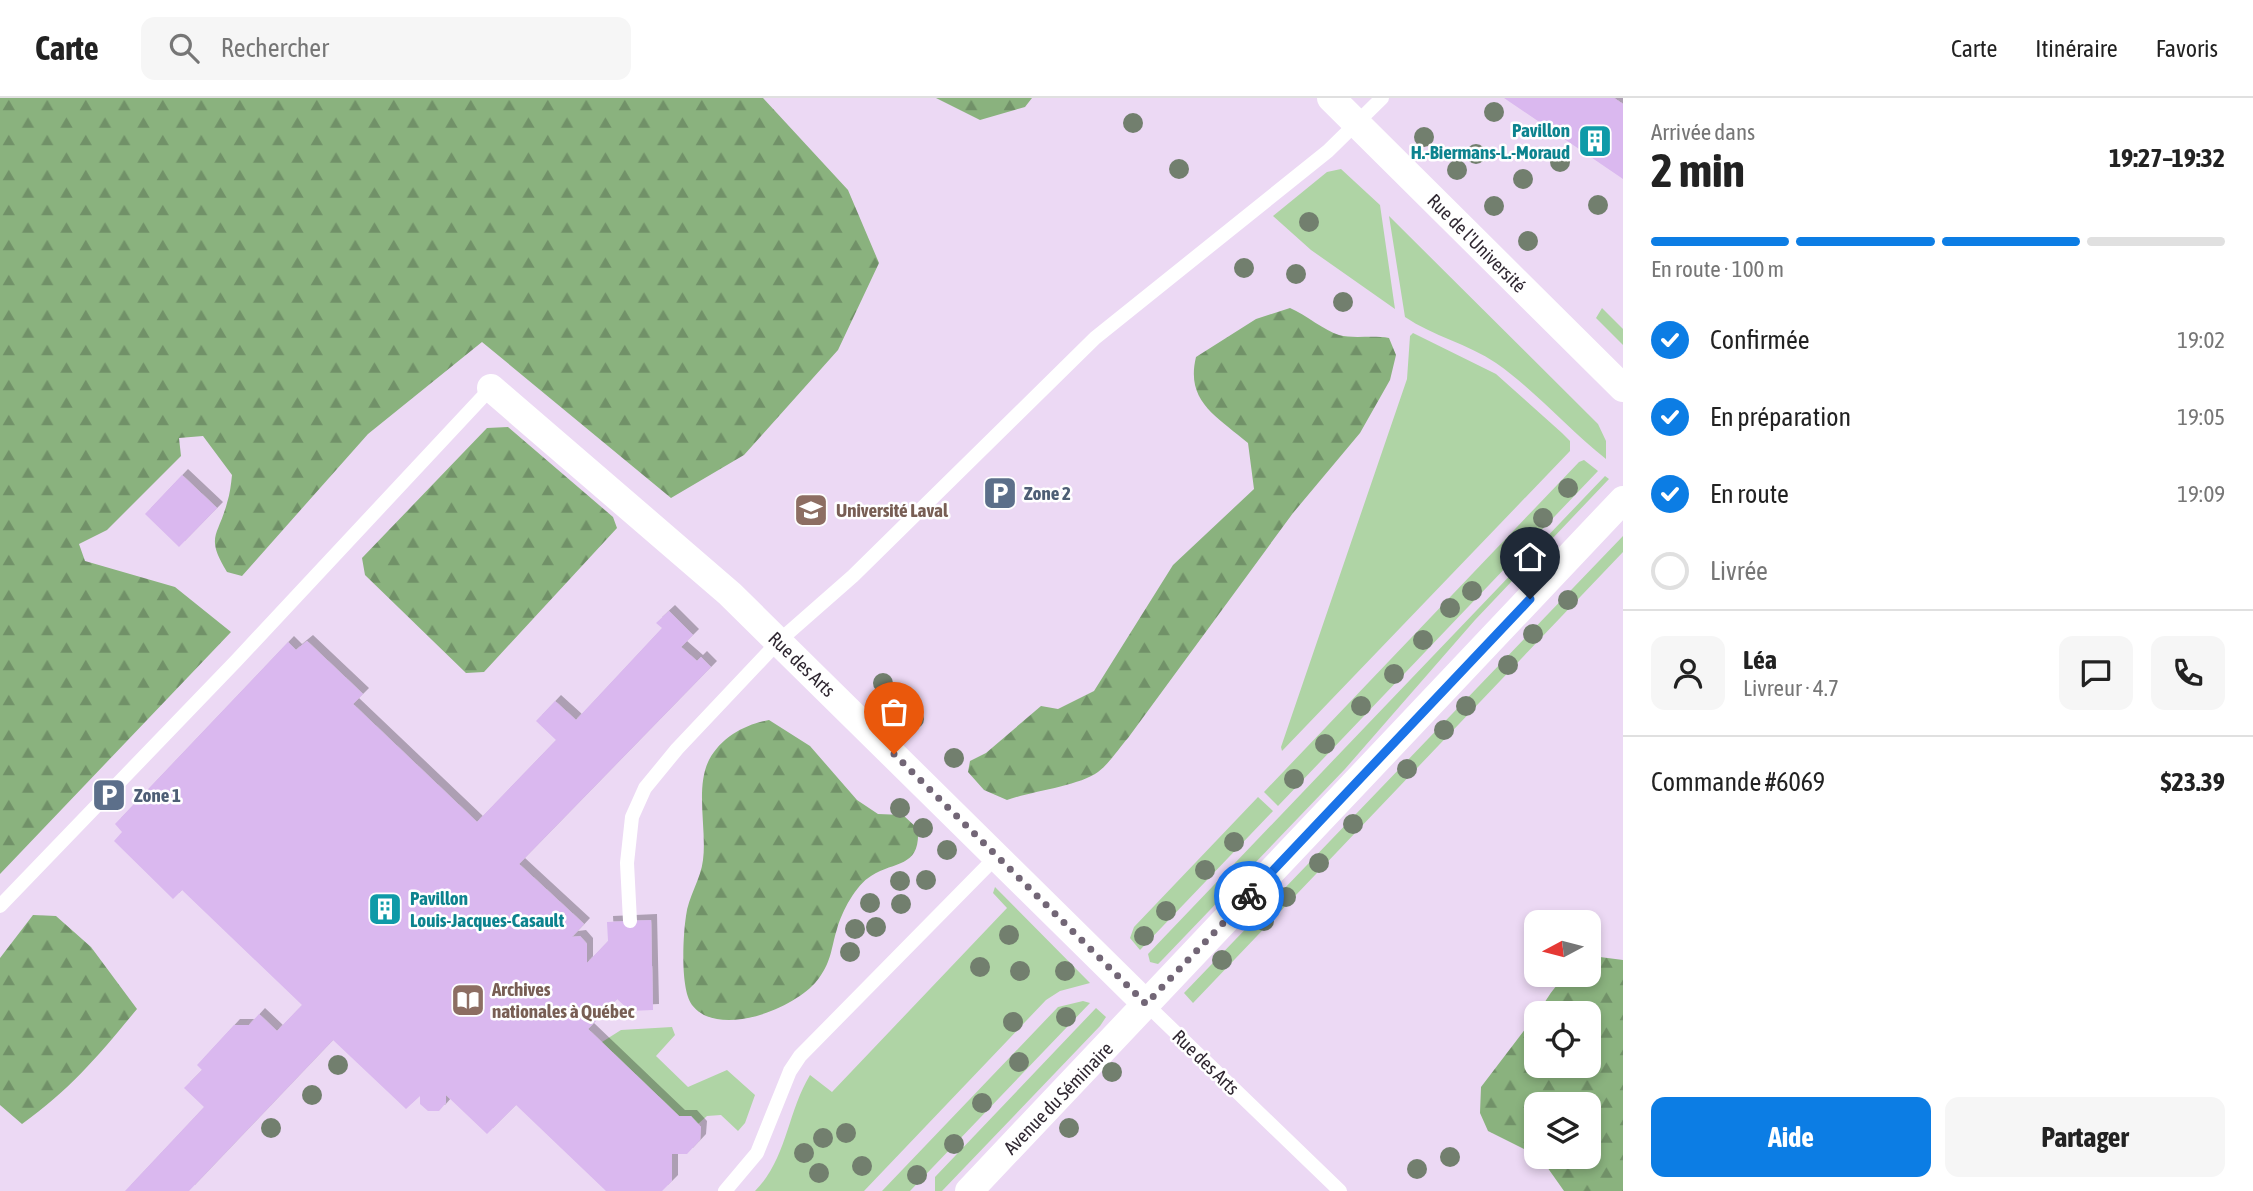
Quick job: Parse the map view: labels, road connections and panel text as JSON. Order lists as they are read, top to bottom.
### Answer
{
  "streets": {
    "street": ["Rue de l'Université", "Rue des Arts", "Avenue du Séminaire"]
  },
  "crossings": [
    ["Rue des Arts", "Avenue du Séminaire"]
  ],
  "places": {
    "building": ["Pavillon H.-Biermans-L.-Moraud", "Pavillon Louis-Jacques-Casault"],
    "parking": ["Zone 2", "Zone 1"],
    "school or university": ["Université Laval"],
    "library": ["Archives nationales à Québec"]
  },
  "north": "left",
  "page": {
    "header": "Carte",
    "search": "Rechercher",
    "nav": ["Carte", "Itinéraire", "Favoris"],
    "heading": ["2 min", "Arrivée dans", "19:27–19:32"],
    "panel": [
      "Léa",
      "Livreur · 4.7",
      "Commande #6069",
      "$23.39"
    ],
    "bar": "En route · 100 m",
    "list": [
      ["Confirmée", "19:02"],
      ["En préparation", "19:05"],
      ["En route", "19:09"],
      "Livrée"
    ],
    "buttons": ["Aide", "Partager"]
  }
}
